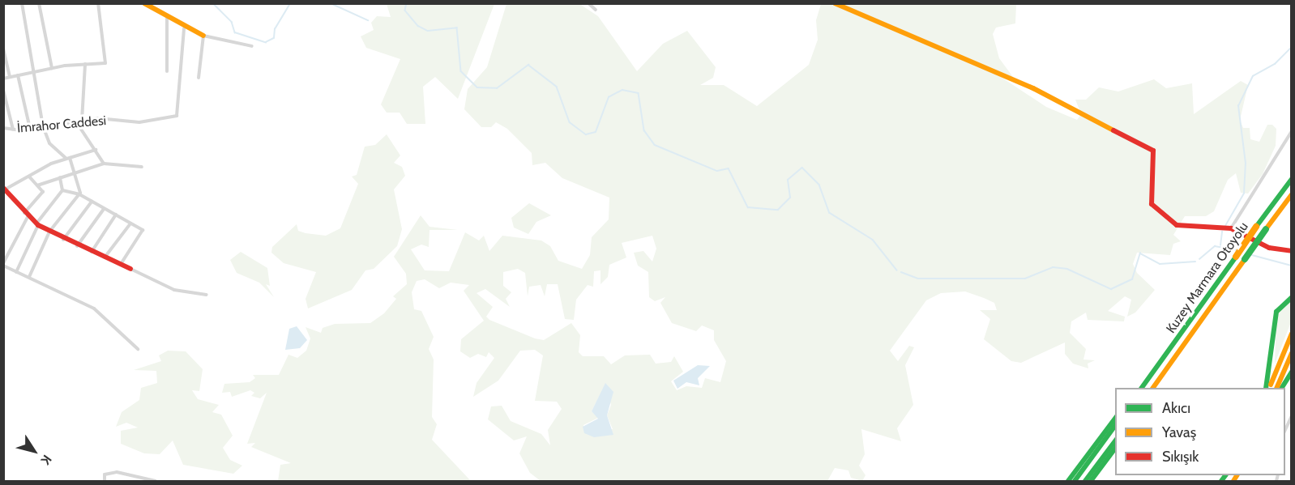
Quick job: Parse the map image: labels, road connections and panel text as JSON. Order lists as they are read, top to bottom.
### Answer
{
  "streets": {
    "main road": ["Kuzey Marmara Otoyolu"],
    "street": ["İmrahor Caddesi"]
  },
  "legend": ["Akıcı", "Yavaş", "Sıkışık"],
  "north": "bottom right"
}
